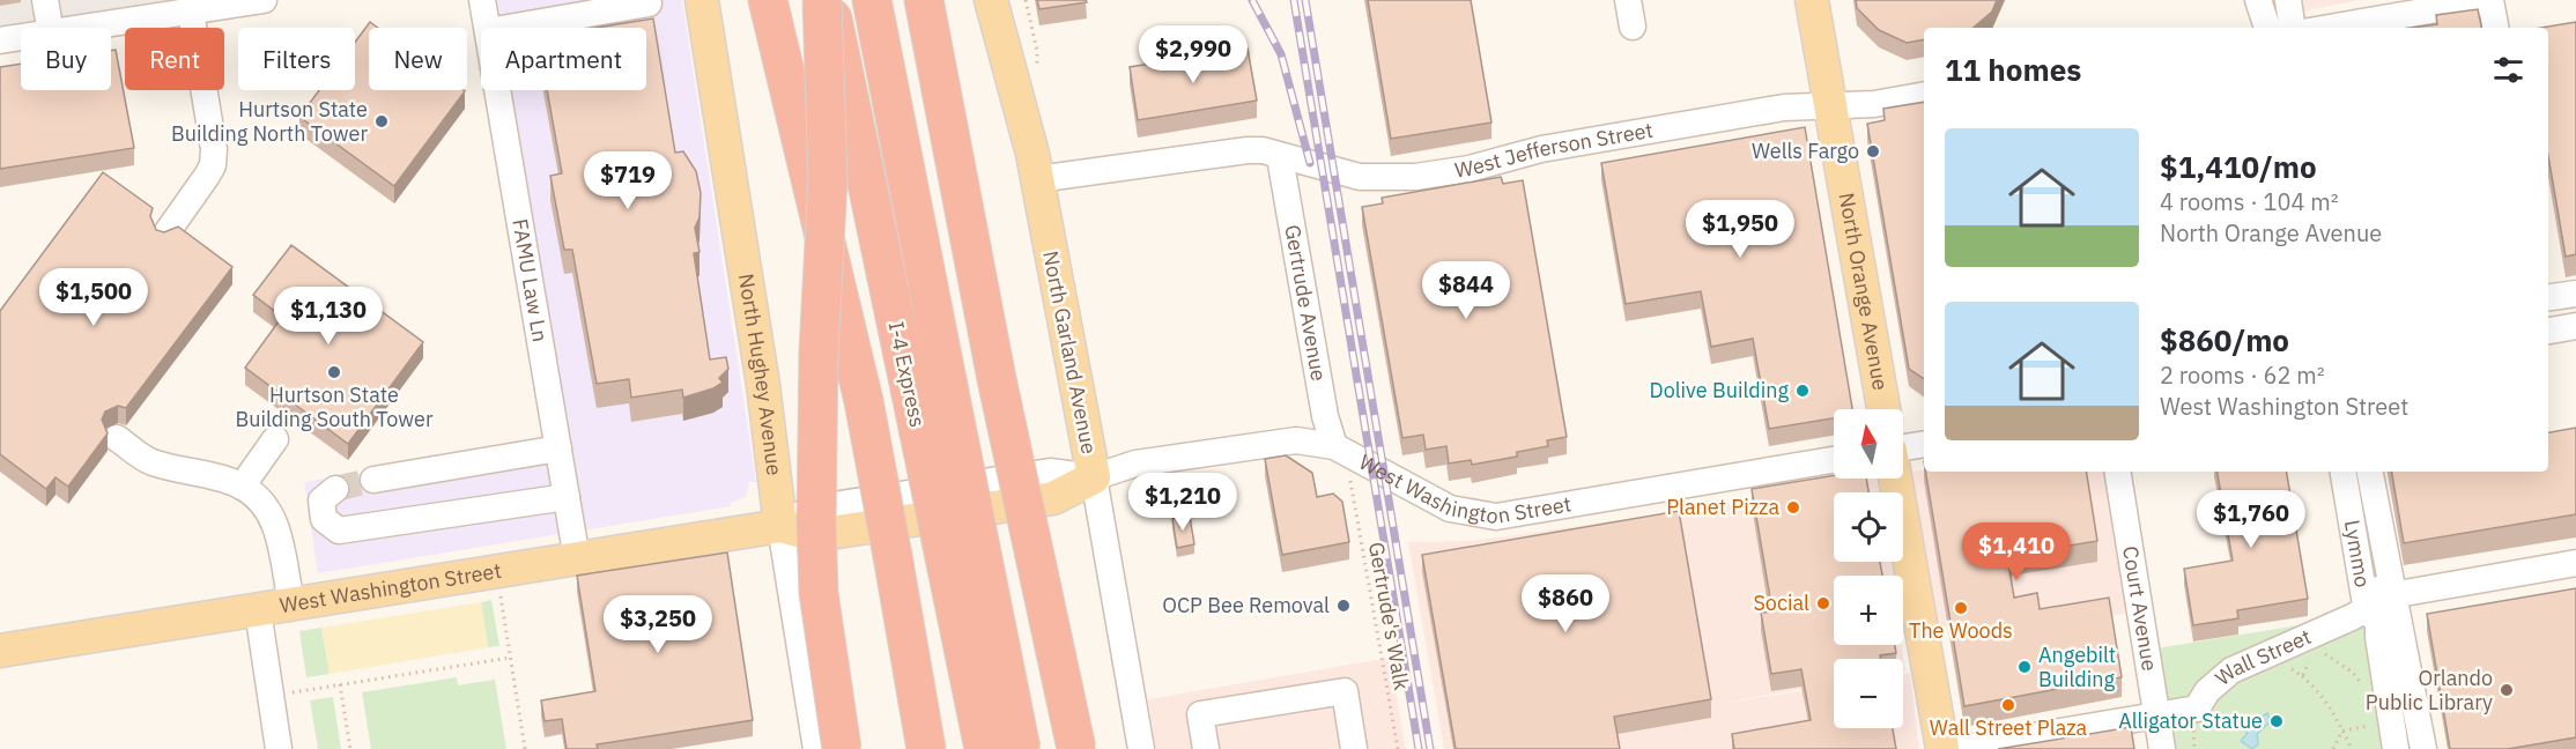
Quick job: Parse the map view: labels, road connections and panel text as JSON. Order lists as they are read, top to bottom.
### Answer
{
  "streets": {
    "highway": ["I-4 Express"],
    "main road": [
      "North Orange Avenue",
      "North Garland Avenue",
      "North Hughey Avenue",
      "West Washington Street"
    ],
    "street": [
      "West Jefferson Street",
      "FAMU Law Ln",
      "Gertrude Avenue",
      "Lymmo",
      "Court Avenue",
      "Wall Street"
    ],
    "path": ["Gertrude's Walk"]
  },
  "crossings": [
    ["West Jefferson Street", "North Orange Avenue"],
    ["West Jefferson Street", "Gertrude Avenue"],
    ["West Jefferson Street", "North Garland Avenue"],
    ["FAMU Law Ln", "West Washington Street"],
    ["Gertrude Avenue", "West Washington Street"],
    ["North Garland Avenue", "West Washington Street"],
    ["North Hughey Avenue", "West Washington Street"],
    ["Lymmo", "Wall Street"],
    ["Court Avenue", "Wall Street"]
  ],
  "places": [
    "Hurtson State Building North Tower",
    "Wells Fargo",
    "Hurtson State Building South Tower",
    "Dolive Building",
    "Planet Pizza",
    "Social",
    "OCP Bee Removal",
    "The Woods",
    "Angebilt Building",
    "Orlando Public Library",
    "Wall Street Plaza",
    "Alligator Statue"
  ],
  "north": "top",
  "page": {
    "price": [
      "$2,990",
      "$719",
      "$1,950",
      "$844",
      "$1,500",
      "$1,130",
      "$1,210",
      "$1,760",
      "$1,410",
      "$860",
      "$3,250"
    ],
    "chip": [
      "Buy",
      "Rent",
      "Filters",
      "New",
      "Apartment"
    ],
    "heading": "11 homes",
    "list": [
      {
        "name": "$1,410/mo",
        "note": "4 rooms · 104 m² · North Orange Avenue"
      },
      {
        "name": "$860/mo",
        "note": "2 rooms · 62 m² · West Washington Street"
      }
    ],
    "map_buttons": ["+", "−"]
  }
}
